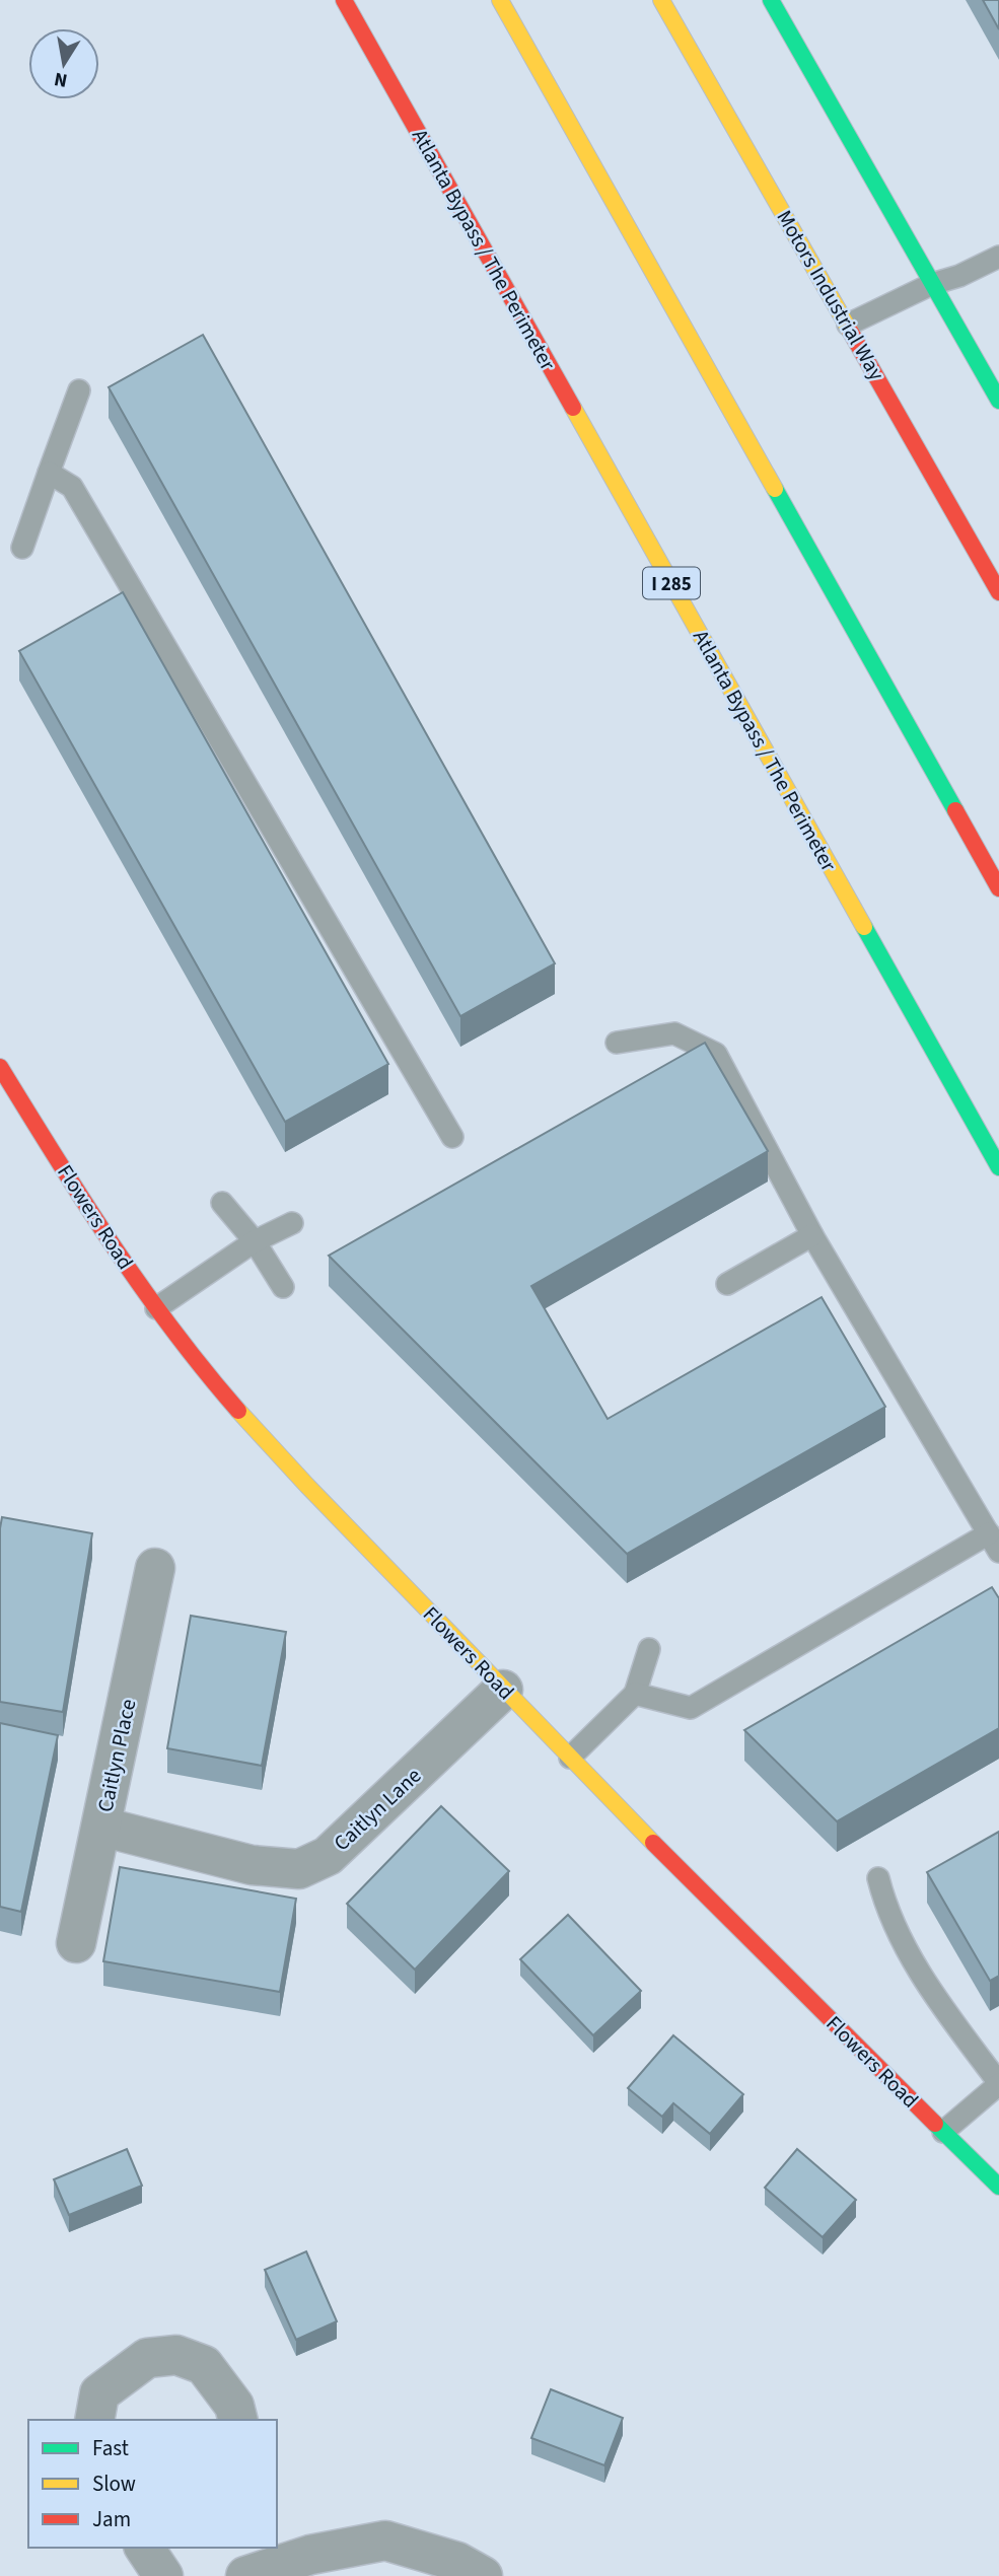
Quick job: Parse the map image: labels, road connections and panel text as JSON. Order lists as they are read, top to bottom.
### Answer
{
  "streets": {
    "main road": [
      "Atlanta Bypass / The Perimeter",
      "Motors Industrial Way",
      "I 285",
      "Flowers Road"
    ],
    "street": ["Caitlyn Place", "Caitlyn Lane"]
  },
  "crossings": [
    ["Flowers Road", "Caitlyn Lane"],
    ["Caitlyn Place", "Caitlyn Lane"]
  ],
  "legend": ["Fast", "Slow", "Jam"],
  "north": "bottom"
}
